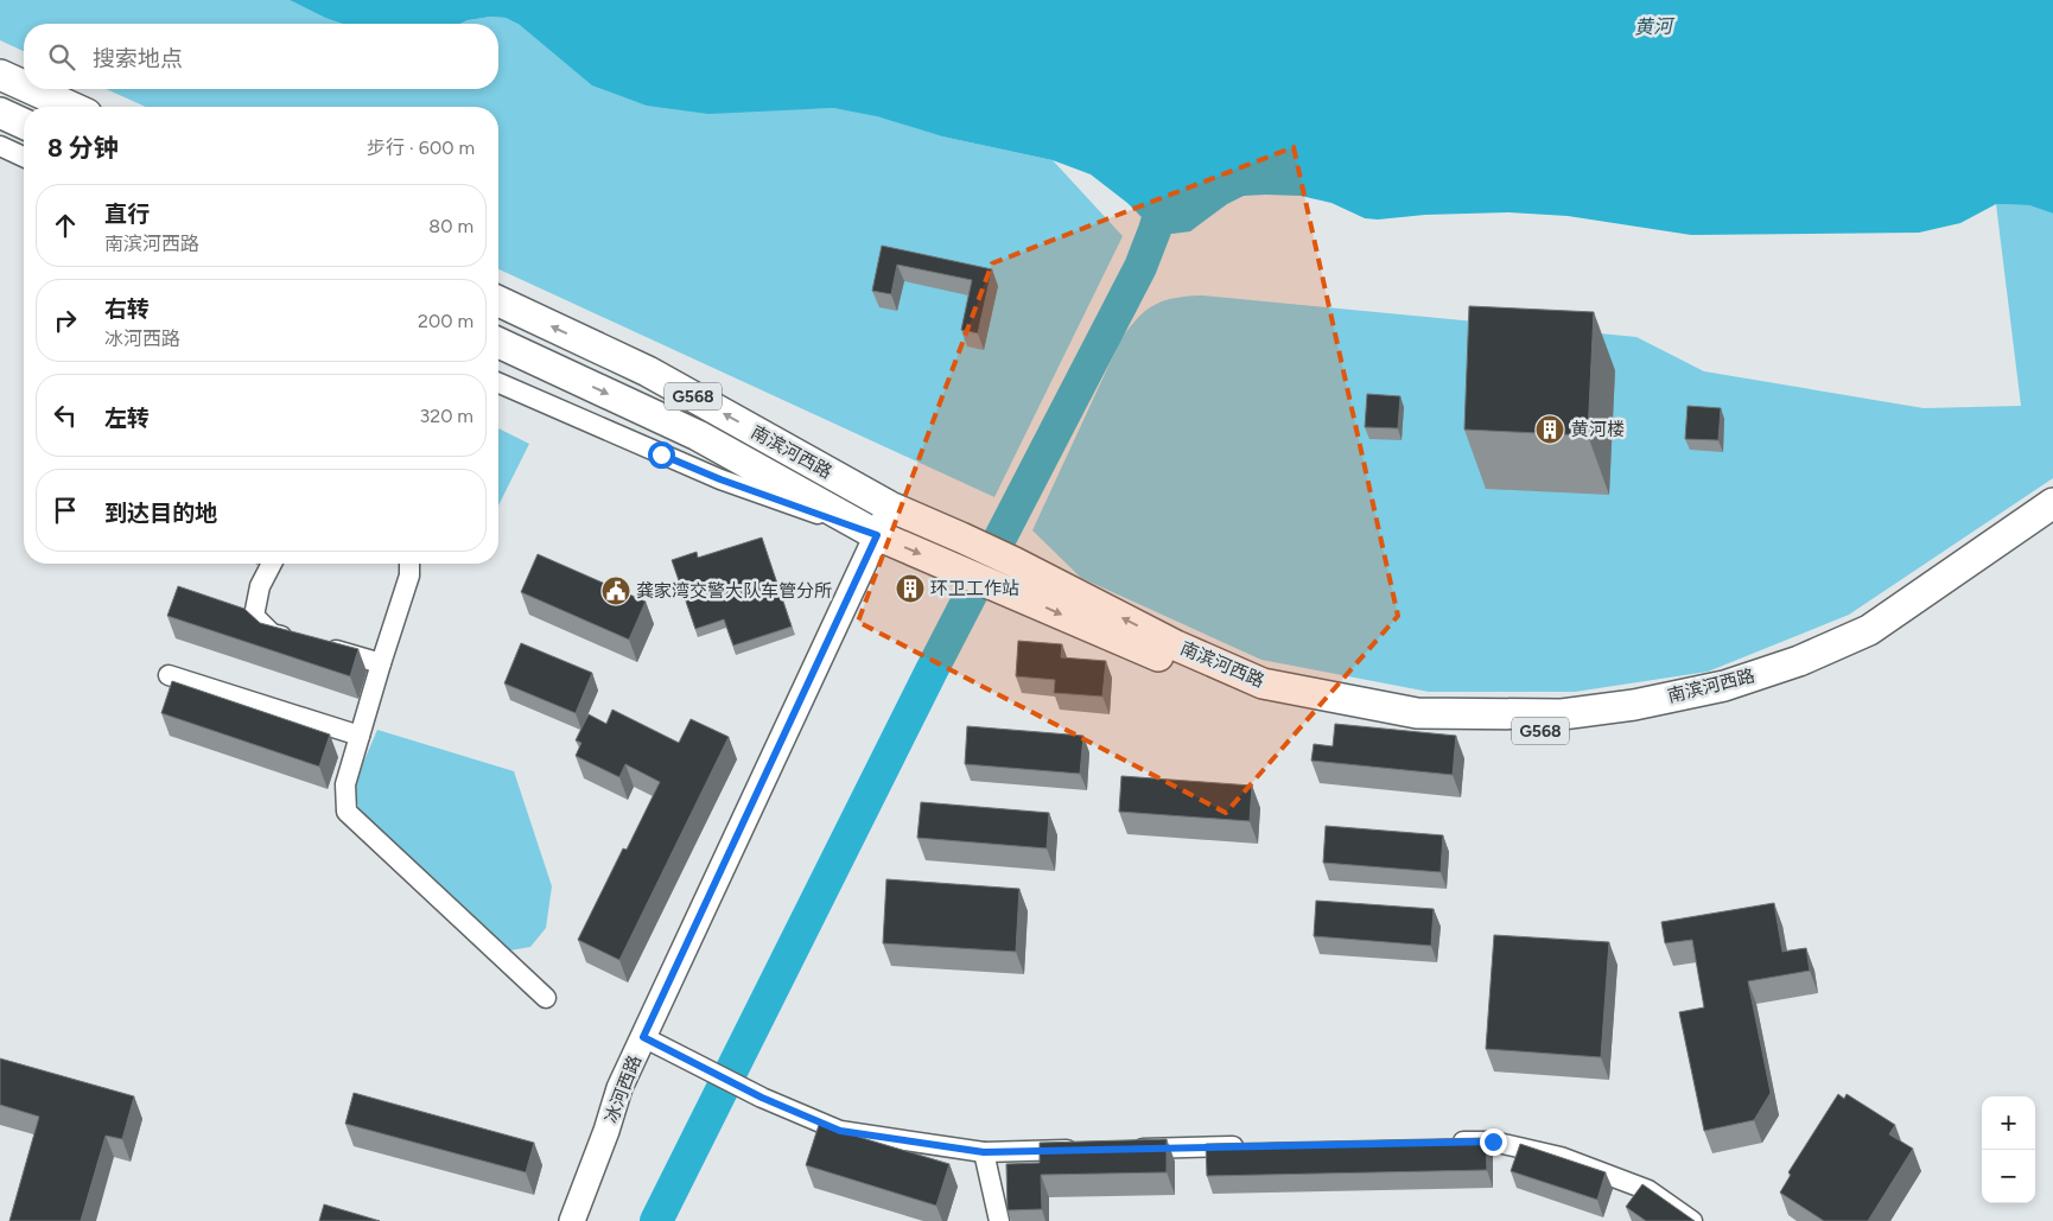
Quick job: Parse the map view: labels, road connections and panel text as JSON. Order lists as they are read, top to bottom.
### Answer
{
  "streets": {
    "highway": ["G568", "南滨河西路"],
    "main road": ["冰河西路"]
  },
  "crossings": [
    ["南滨河西路", "冰河西路"]
  ],
  "water": ["黄河"],
  "places": {
    "building": ["黄河楼", "环卫工作站"],
    "public building": ["龚家湾交警大队车管分所"]
  },
  "page": {
    "search": "搜索地点",
    "heading": ["8 分钟", "步行 · 600 m"],
    "list": [
      ["直行", "南滨河西路", "80 m"],
      ["右转", "冰河西路", "200 m"],
      ["左转", "320 m"],
      "到达目的地"
    ],
    "map_buttons": ["+", "−"]
  }
}
